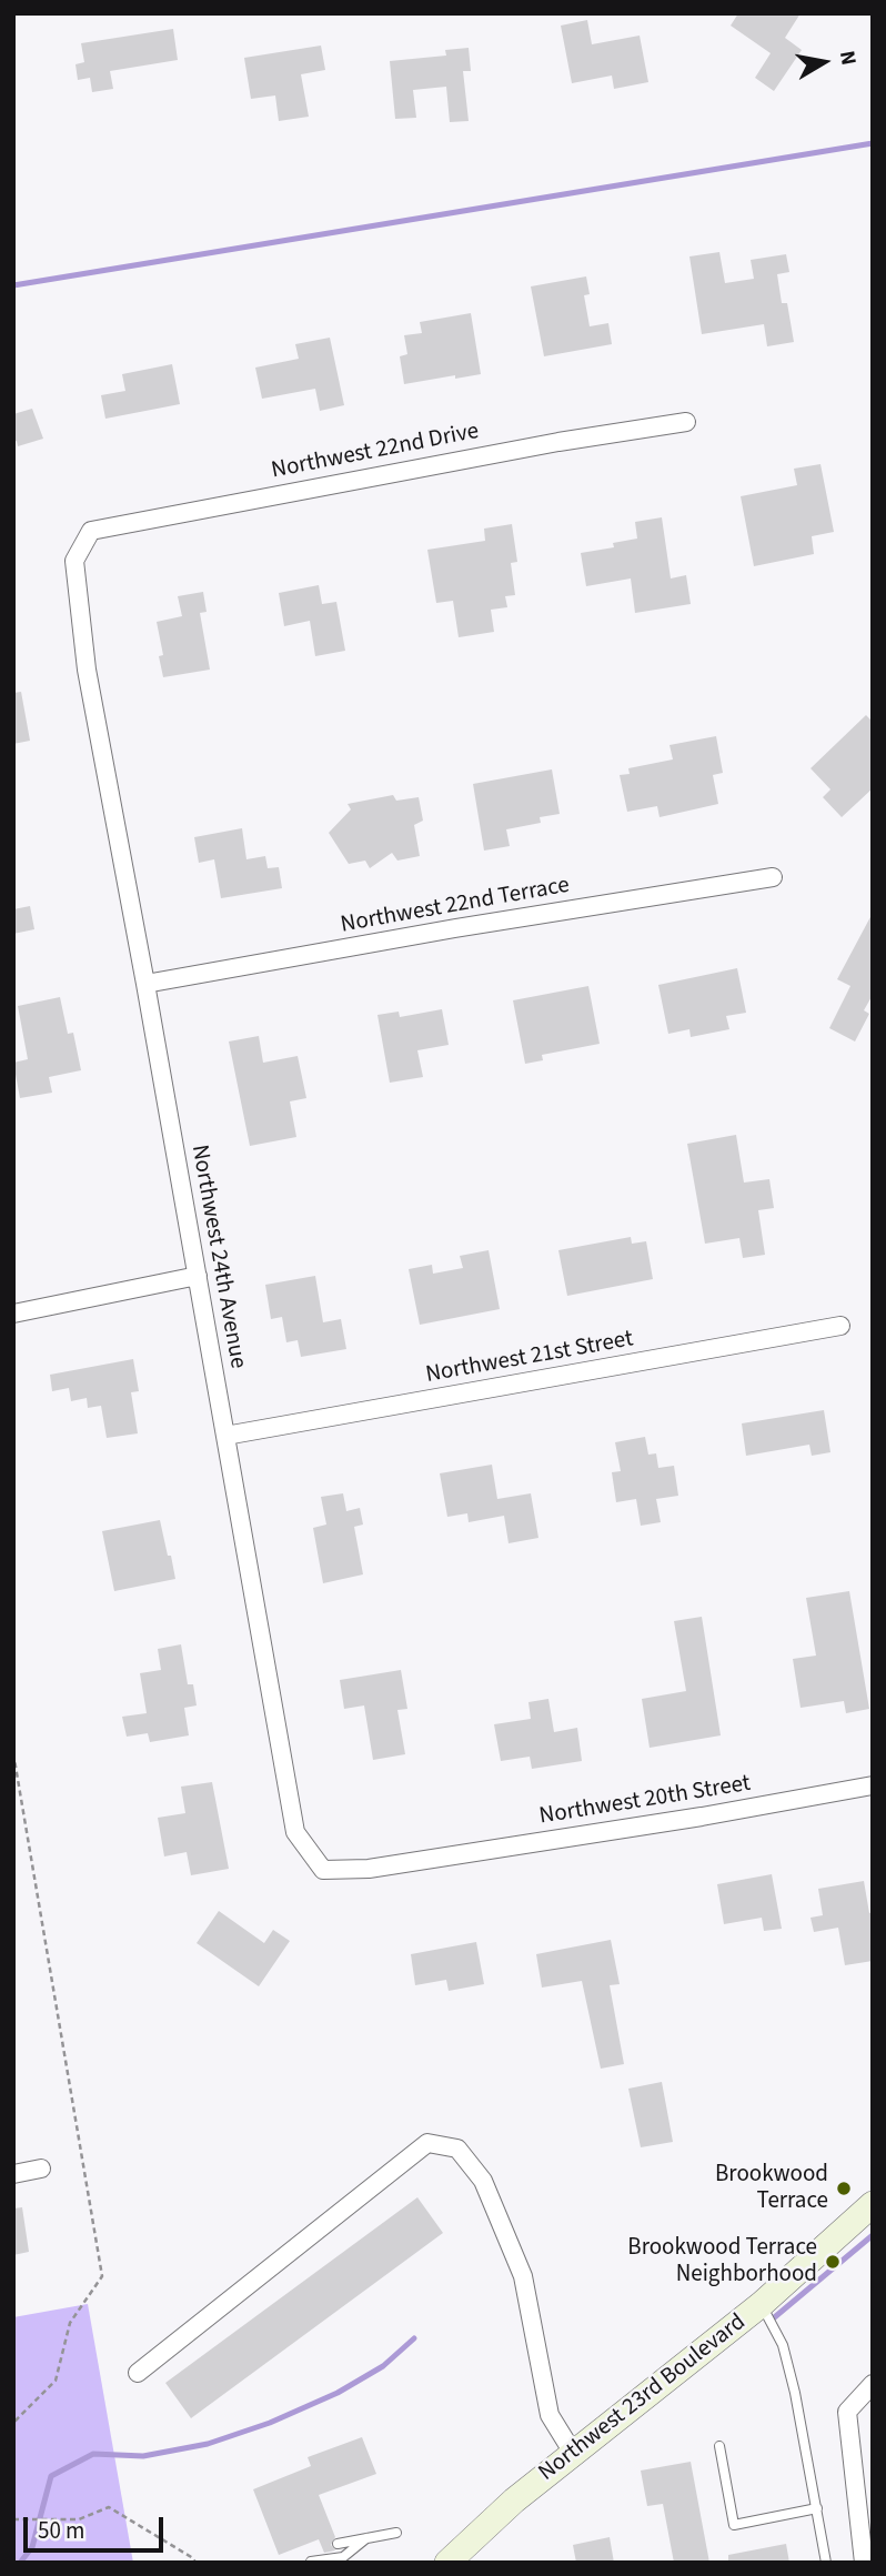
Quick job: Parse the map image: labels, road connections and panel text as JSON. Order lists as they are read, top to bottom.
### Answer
{
  "streets": {
    "street": [
      "Northwest 22nd Drive",
      "Northwest 22nd Terrace",
      "Northwest 24th Avenue",
      "Northwest 21st Street",
      "Northwest 20th Street",
      "Northwest 23rd Boulevard"
    ]
  },
  "crossings": [
    ["Northwest 22nd Drive", "Northwest 24th Avenue"],
    ["Northwest 22nd Terrace", "Northwest 24th Avenue"],
    ["Northwest 24th Avenue", "Northwest 21st Street"],
    ["Northwest 24th Avenue", "Northwest 20th Street"]
  ],
  "places": ["Brookwood Terrace", "Brookwood Terrace Neighborhood"],
  "scale_bar": "50 m",
  "north": "right"
}
